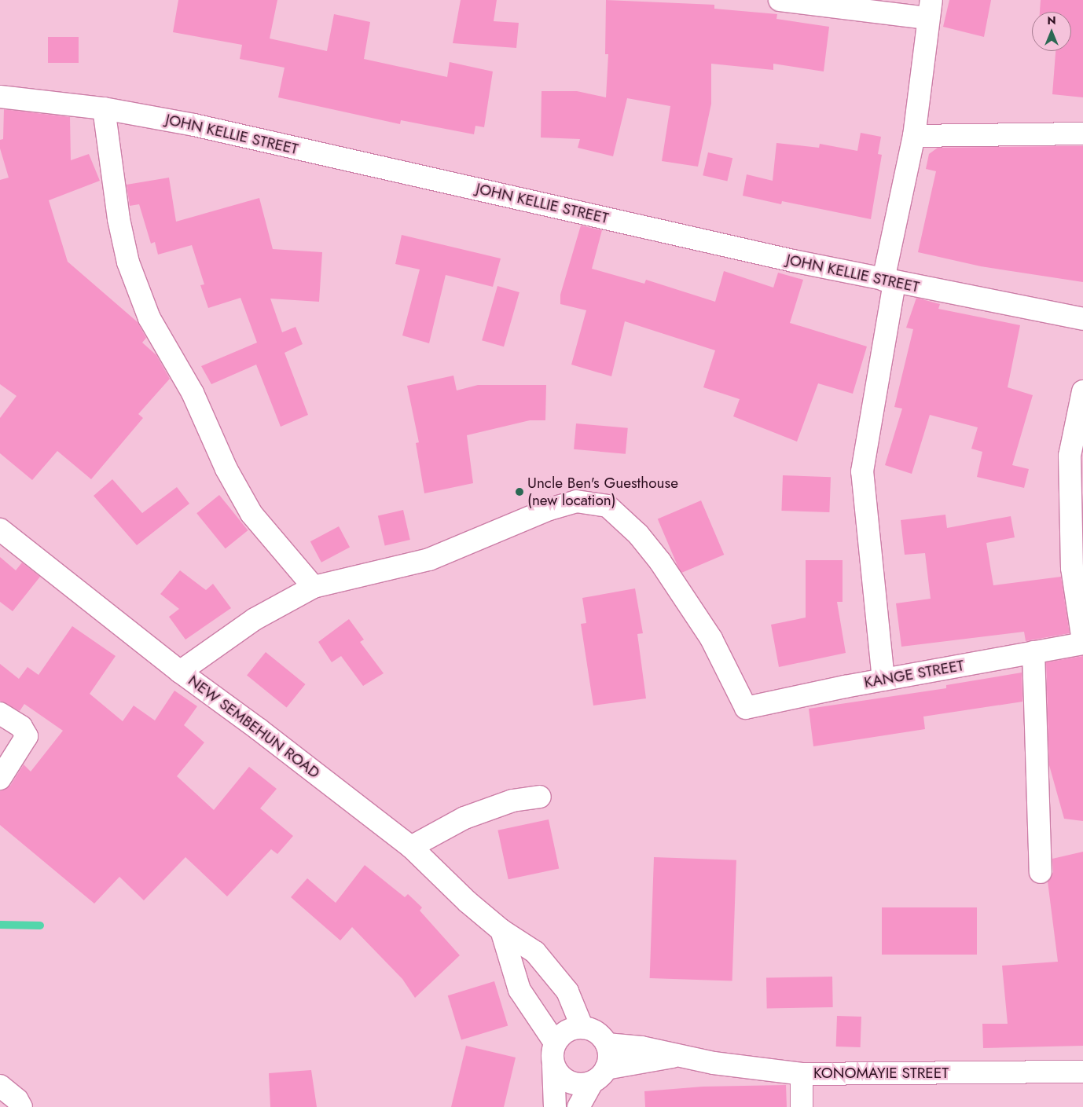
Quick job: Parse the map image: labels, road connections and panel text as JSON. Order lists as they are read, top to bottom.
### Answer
{
  "streets": {
    "street": [
      "JOHN KELLIE STREET",
      "KANGE STREET",
      "NEW SEMBEHUN ROAD",
      "KONOMAYIE STREET"
    ]
  },
  "crossings": [
    ["NEW SEMBEHUN ROAD", "KONOMAYIE STREET"]
  ],
  "places": ["Uncle Ben's Guesthouse (new location)"],
  "north": "top"
}
